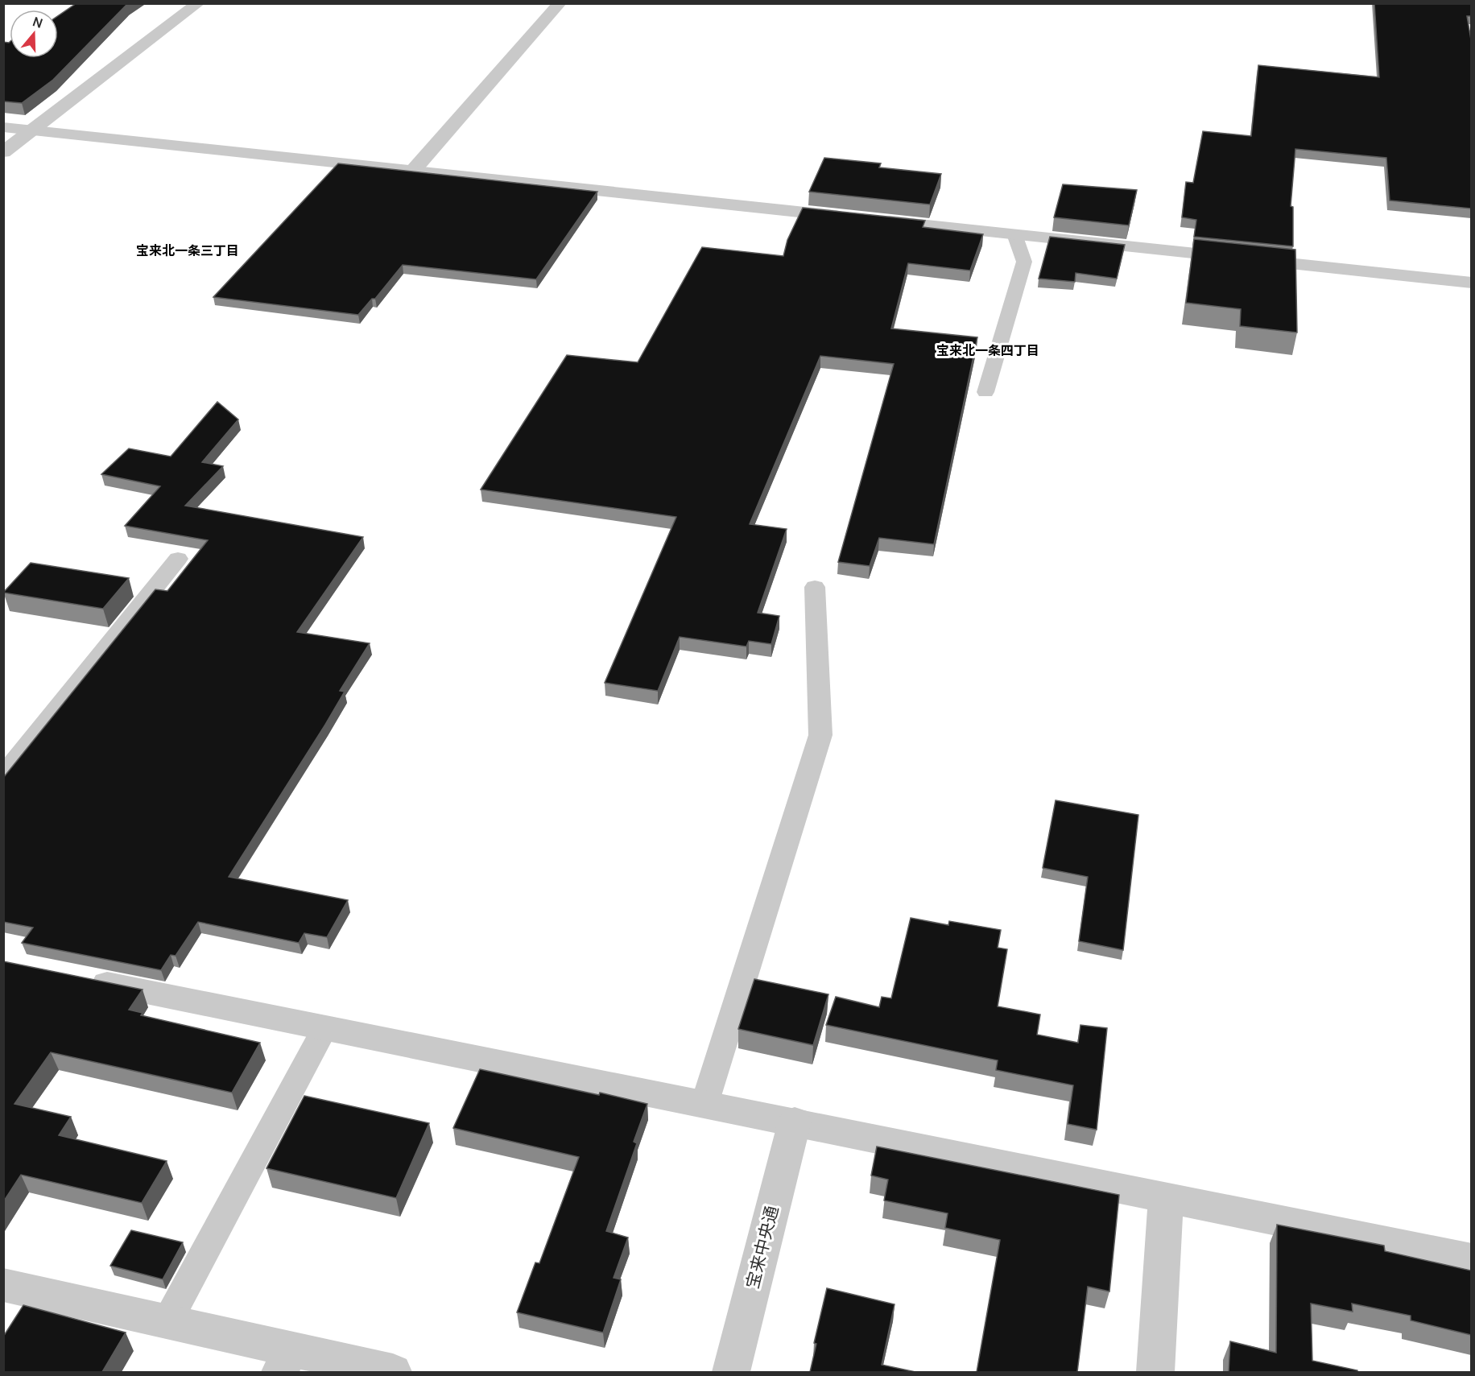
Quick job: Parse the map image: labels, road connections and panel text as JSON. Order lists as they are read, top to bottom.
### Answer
{
  "streets": {
    "street": ["宝来中央通"]
  },
  "districts": ["宝来北一条三丁目", "宝来北一条四丁目"],
  "north": "top"
}
